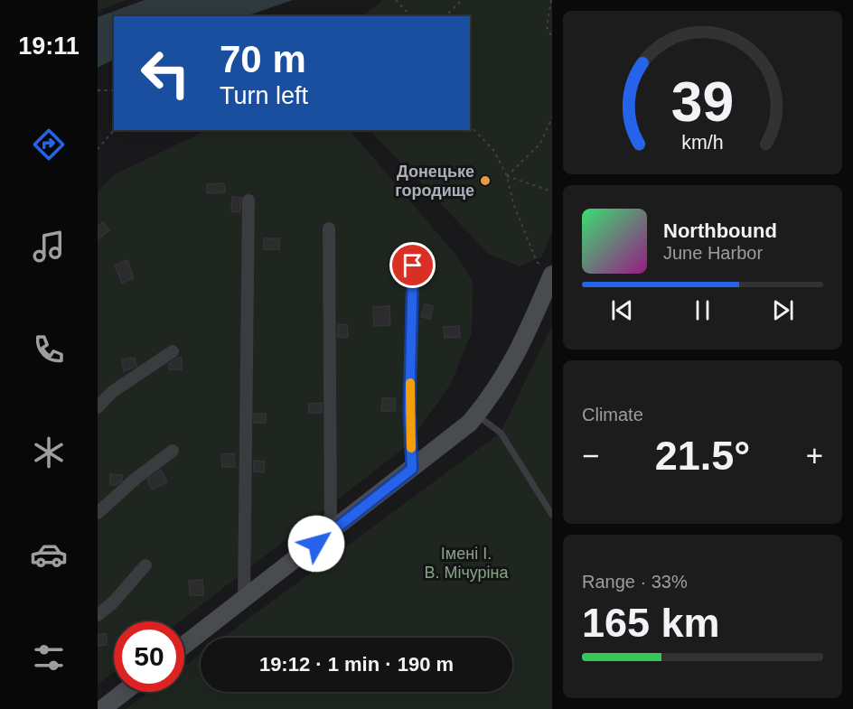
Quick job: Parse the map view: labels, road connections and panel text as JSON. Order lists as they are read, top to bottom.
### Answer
{
  "parks": ["Імені І. В. Мічуріна"],
  "places": ["Донецьке городище"],
  "page": {
    "tabs": "19:11",
    "turn": ["70 m", "Turn left"],
    "song": ["Northbound", "June Harbor"],
    "tile": [
      "Climate",
      ["Range · 33%", "165 km"]
    ],
    "heat": ["−", "21.5°", "+"],
    "limit": "50",
    "trip": "19:12 · 1 min · 190 m",
    "gauge": ["39", "km/h"]
  }
}
